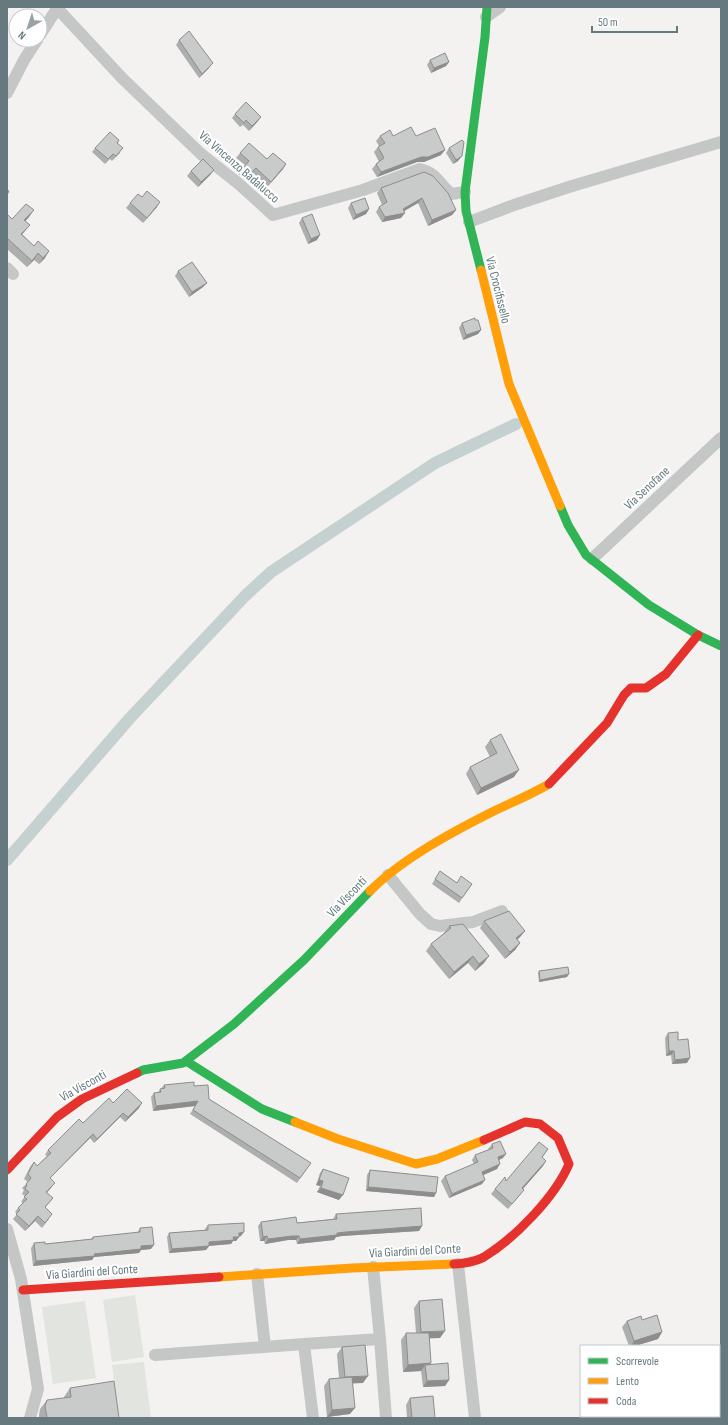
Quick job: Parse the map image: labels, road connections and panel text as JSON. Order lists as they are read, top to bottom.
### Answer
{
  "streets": {
    "street": [
      "Via Vincenzo Badalucco",
      "Via Crocifissello",
      "Via Senofane",
      "Via Visconti",
      "Via Giardini del Conte"
    ]
  },
  "crossings": [
    ["Via Vincenzo Badalucco", "Via Crocifissello"],
    ["Via Crocifissello", "Via Senofane"],
    ["Via Crocifissello", "Via Visconti"],
    ["Via Visconti", "Via Giardini del Conte"]
  ],
  "legend": ["Scorrevole", "Lento", "Coda"],
  "scale_bar": "50 m",
  "north": "bottom left"
}
